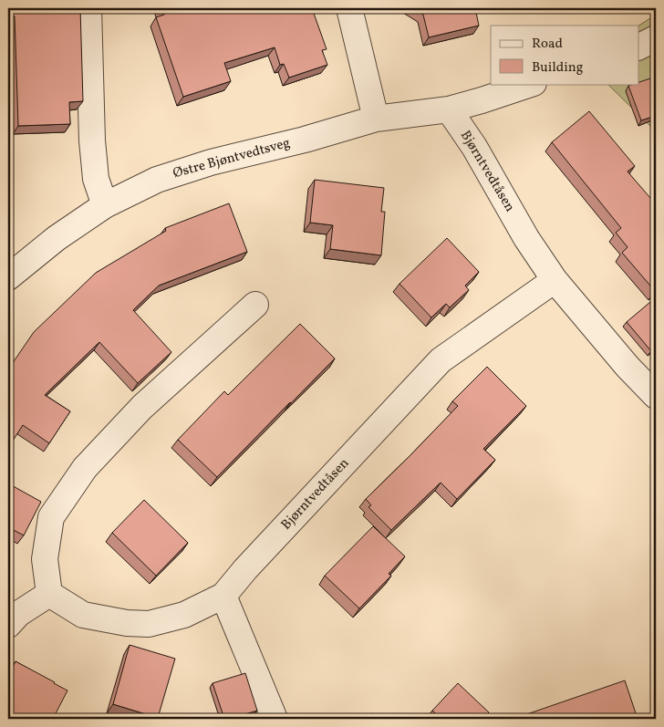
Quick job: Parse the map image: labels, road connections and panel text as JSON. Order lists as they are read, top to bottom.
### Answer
{
  "streets": {
    "street": ["Østre Bjøntvedtsveg", "Bjørntvedtåsen"]
  },
  "crossings": [
    ["Østre Bjøntvedtsveg", "Bjørntvedtåsen"]
  ],
  "legend": ["Road", "Building"]
}
